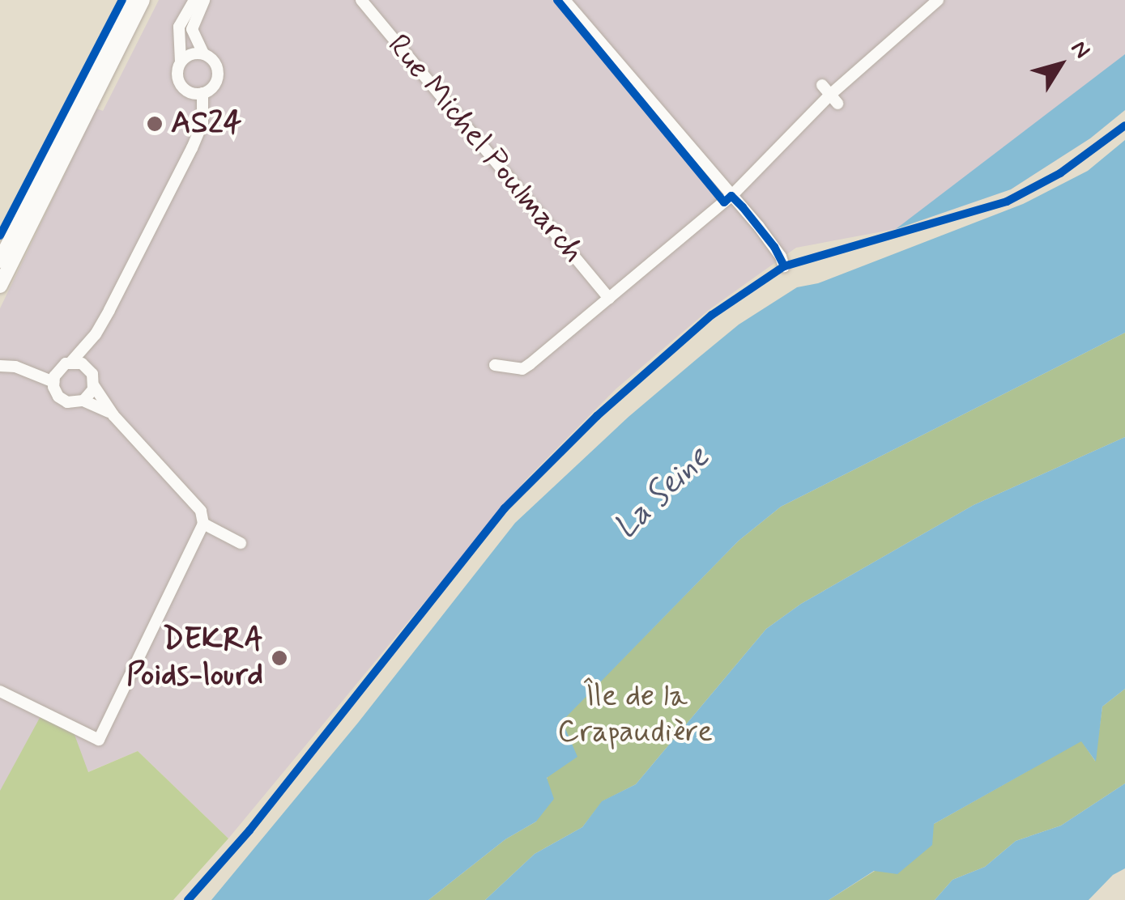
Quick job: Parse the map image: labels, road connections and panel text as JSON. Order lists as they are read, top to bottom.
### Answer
{
  "streets": {
    "street": ["Rue Michel Poulmarch"]
  },
  "water": ["La Seine"],
  "parks": ["Île de la Crapaudière"],
  "places": ["AS24", "DEKRA Poids-lourd"],
  "north": "top right"
}
